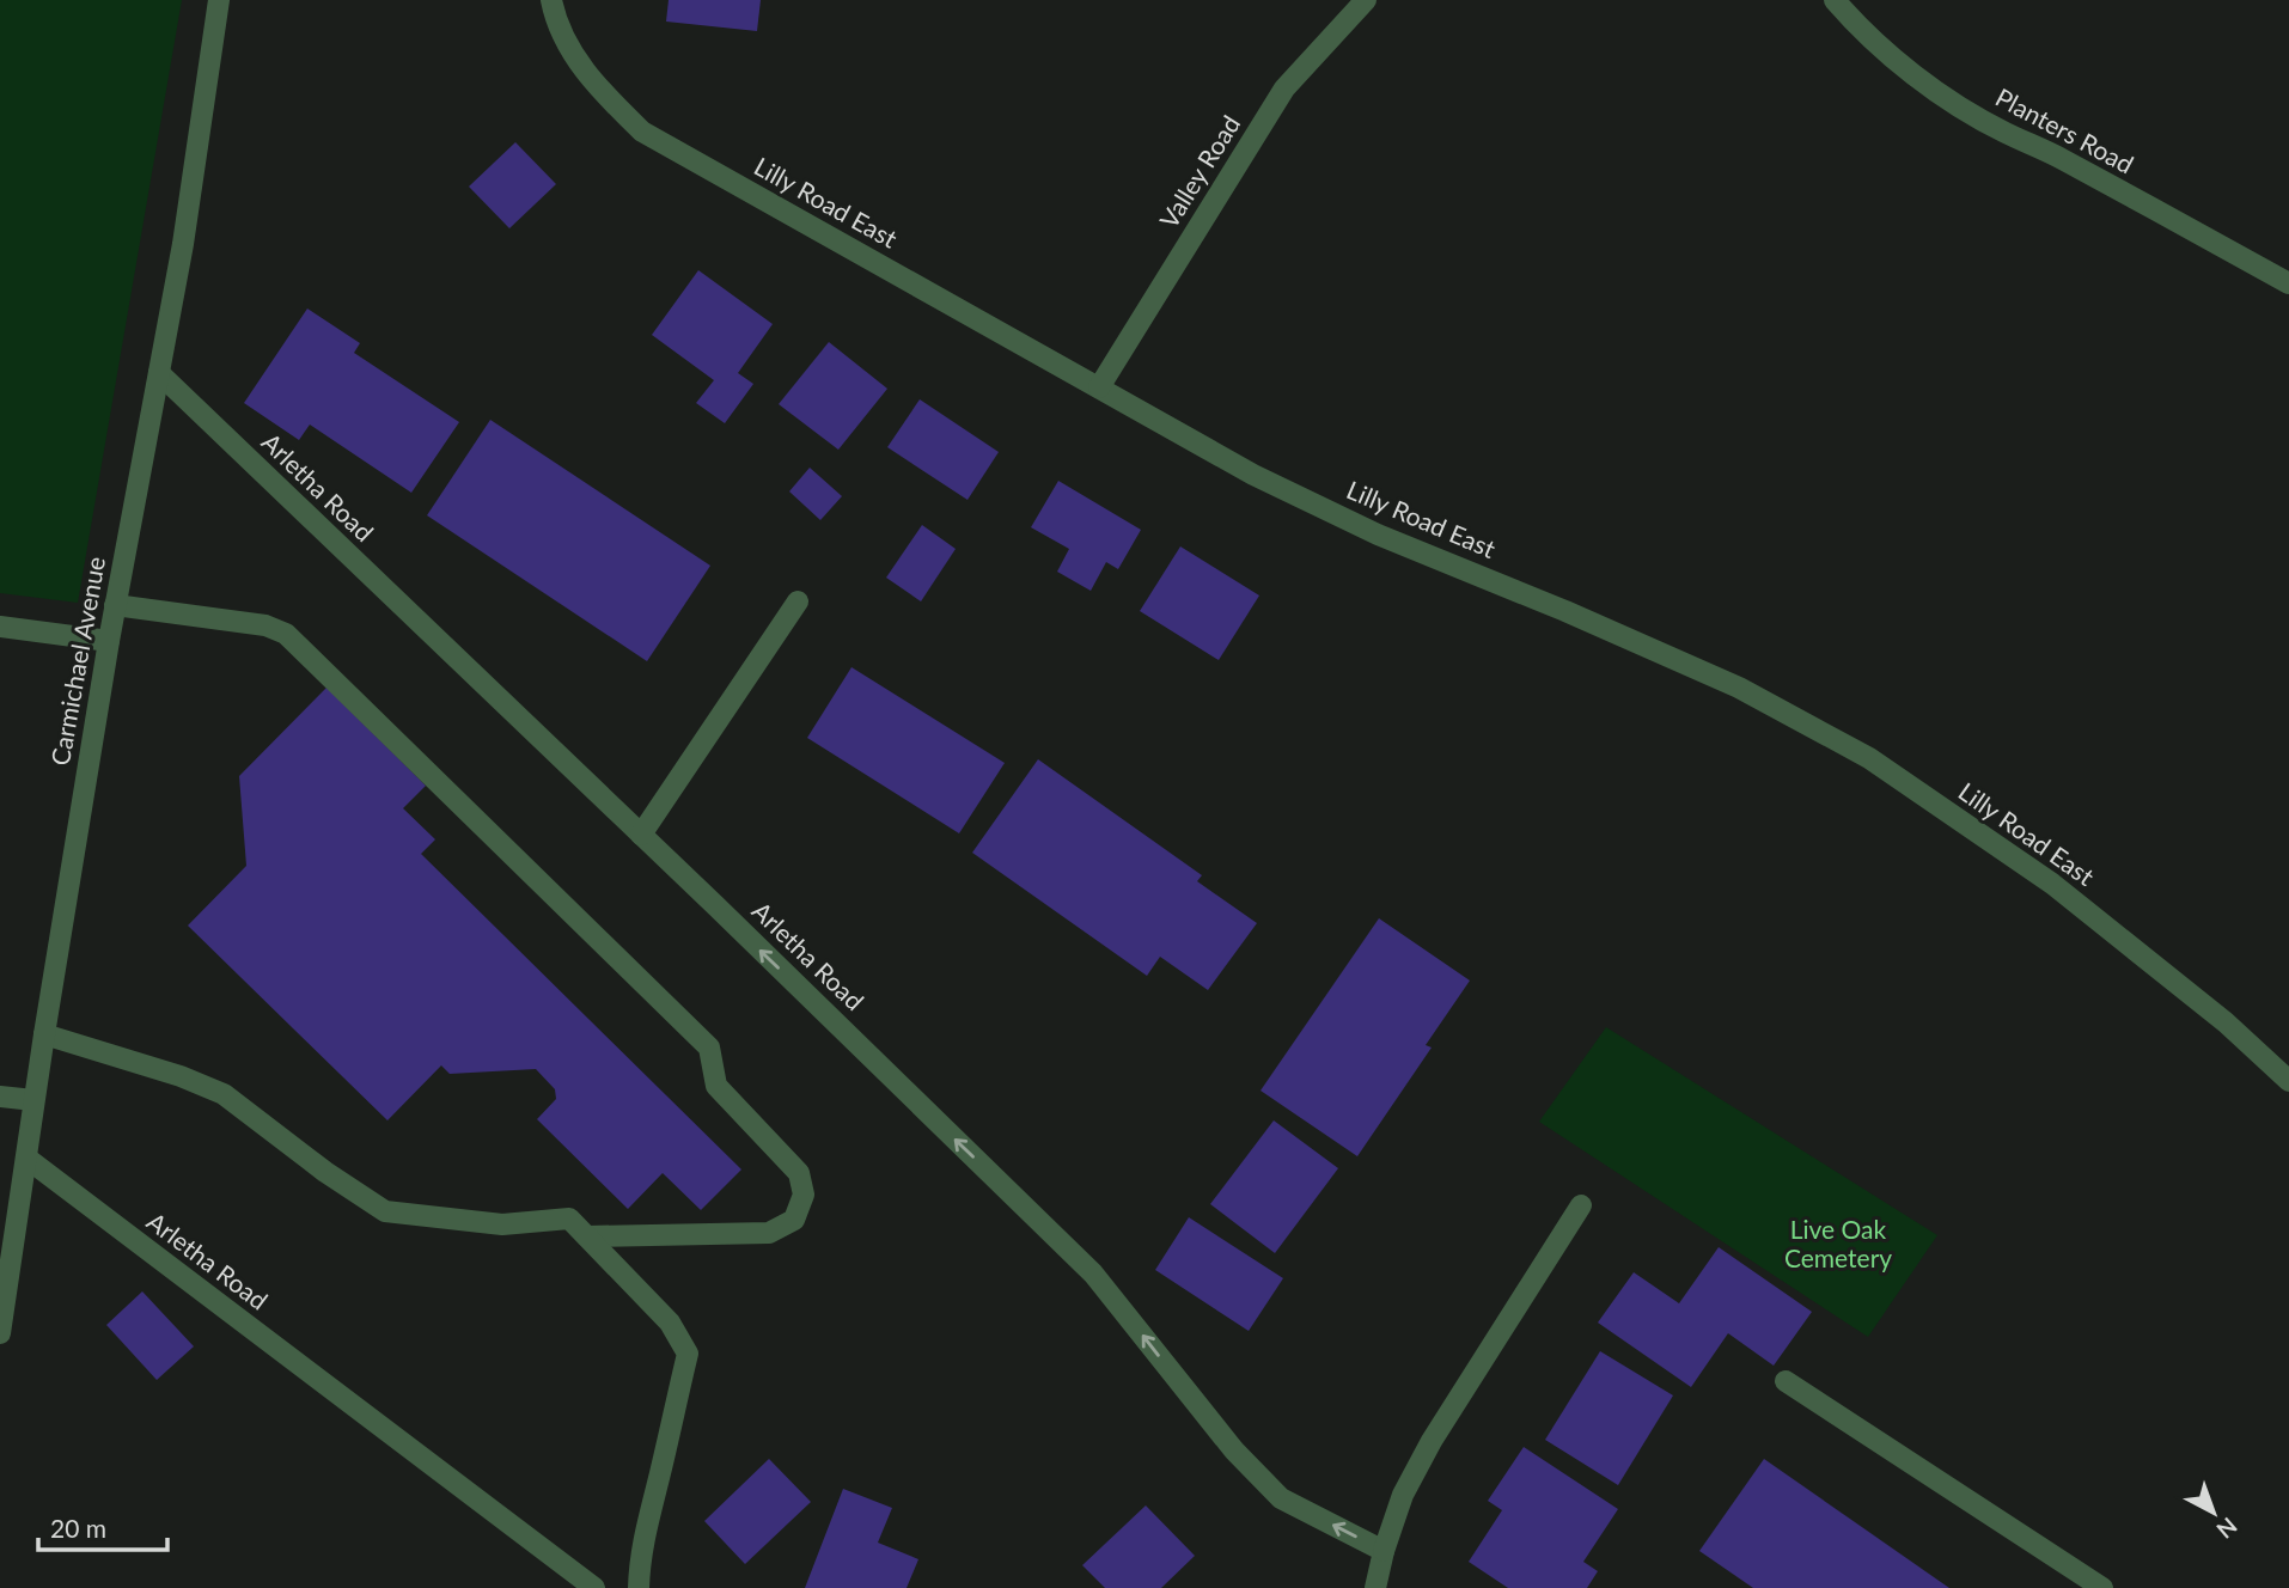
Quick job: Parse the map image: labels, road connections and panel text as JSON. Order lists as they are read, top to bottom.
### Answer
{
  "streets": {
    "street": [
      "Planters Road",
      "Valley Road",
      "Lilly Road East",
      "Arletha Road",
      "Carmichael Avenue"
    ]
  },
  "crossings": [
    ["Valley Road", "Lilly Road East"],
    ["Arletha Road", "Carmichael Avenue"]
  ],
  "one_way": ["Arletha Road"],
  "parks": ["Live Oak Cemetery"],
  "scale_bar": "20 m",
  "north": "bottom right"
}
